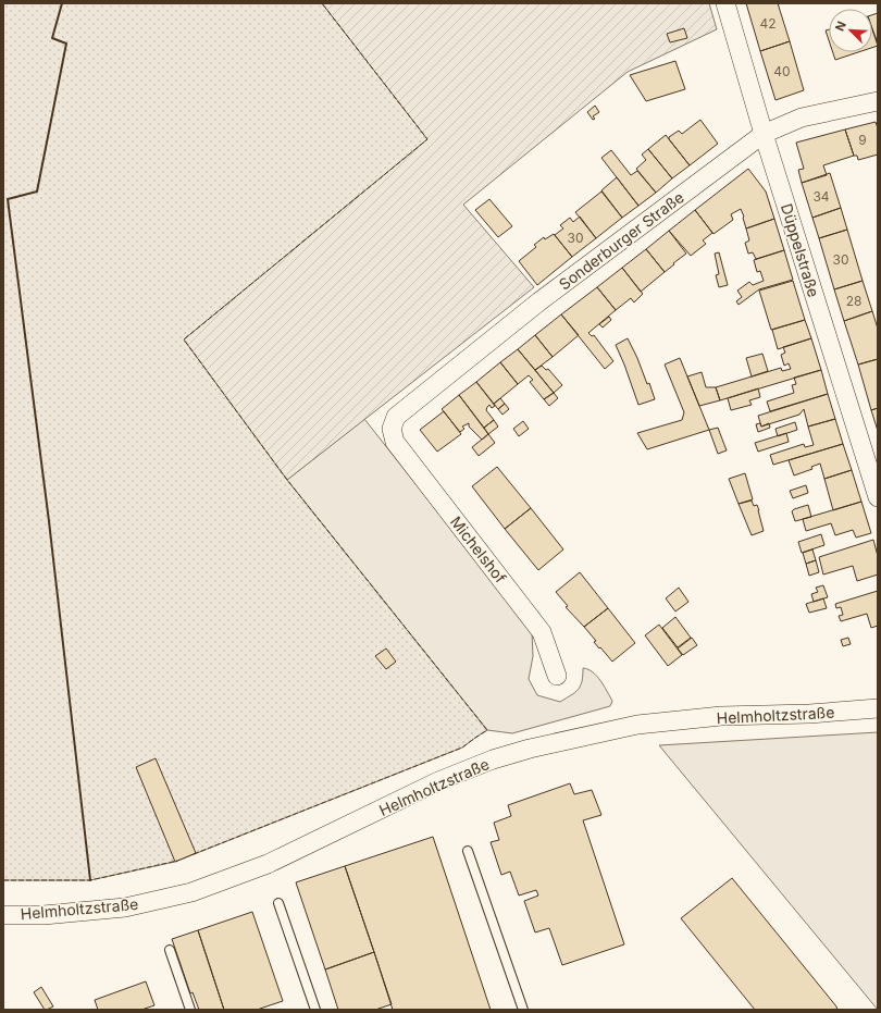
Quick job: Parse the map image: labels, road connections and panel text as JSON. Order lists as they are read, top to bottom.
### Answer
{
  "streets": {
    "street": [
      "Sonderburger Straße",
      "Düppelstraße",
      "Michelshof",
      "Helmholtzstraße"
    ]
  },
  "crossings": [
    ["Sonderburger Straße", "Düppelstraße"],
    ["Sonderburger Straße", "Michelshof"]
  ],
  "house_numbers": [
    "42",
    "40",
    "9",
    "34",
    "30",
    "30",
    "28"
  ],
  "north": "top left"
}
